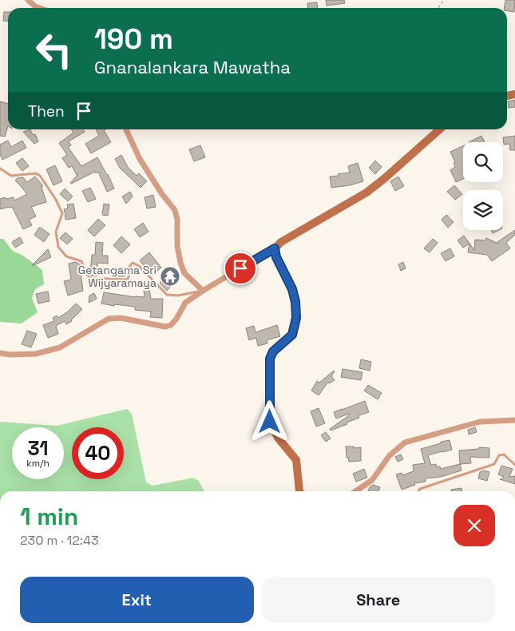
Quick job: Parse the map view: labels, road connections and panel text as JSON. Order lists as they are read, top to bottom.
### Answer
{
  "places": {
    "temple": ["Getangama Sri Wijyaramaya"]
  },
  "page": {
    "turn": ["190 m", "Gnanalankara Mawatha"],
    "then": "Then",
    "speed": "31 km/h",
    "limit": "40",
    "heading": ["1 min", "230 m · 12:43"],
    "buttons": ["Exit", "Share"]
  }
}
